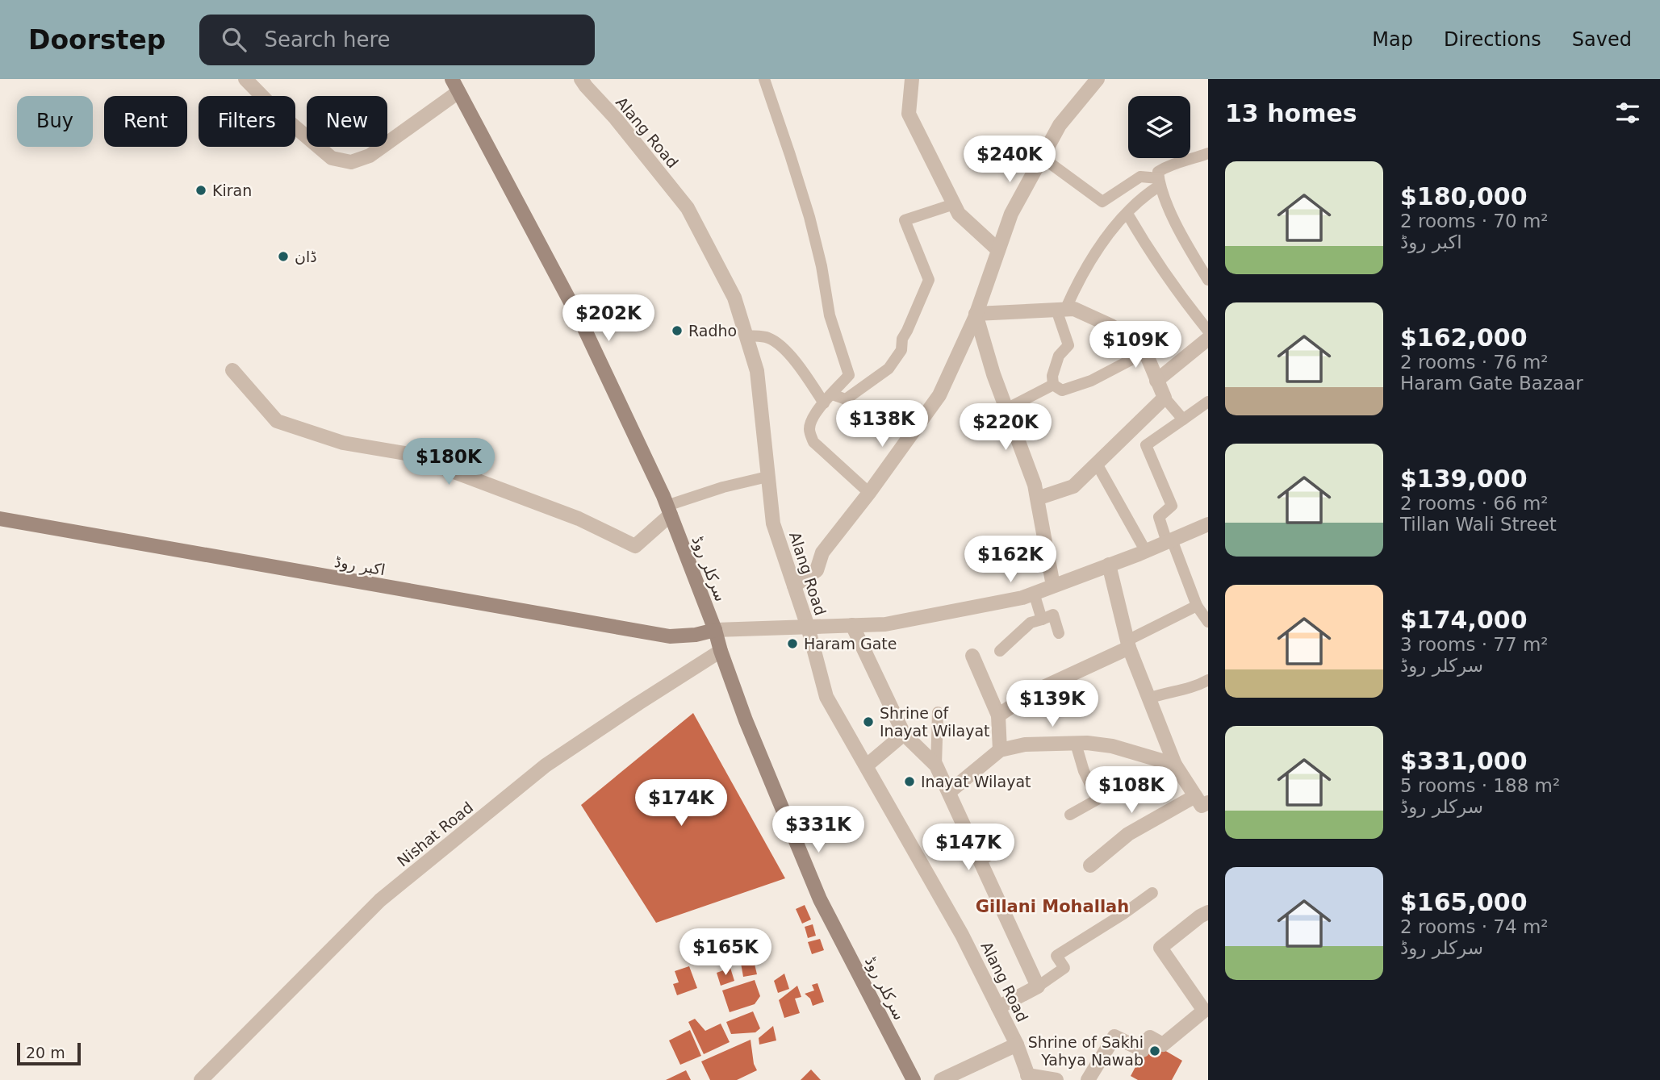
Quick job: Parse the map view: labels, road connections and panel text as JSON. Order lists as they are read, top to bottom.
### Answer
{
  "streets": {
    "main road": ["اکبر روڈ", "سرکلر روڈ"],
    "street": ["Alang Road", "Nishat Road"]
  },
  "crossings": [
    ["اکبر روڈ", "سرکلر روڈ"],
    ["سرکلر روڈ", "Nishat Road"]
  ],
  "districts": ["Gillani Mohallah"],
  "places": [
    "Kiran",
    "ڈان",
    "Radho",
    "Haram Gate",
    "Shrine of Inayat Wilayat",
    "Inayat Wilayat",
    "Shrine of Sakhi Yahya Nawab"
  ],
  "scale_bar": "20 m",
  "page": {
    "header": "Doorstep",
    "search": "Search here",
    "nav": ["Map", "Directions", "Saved"],
    "heading": "13 homes",
    "chip": [
      "Buy",
      "Rent",
      "Filters",
      "New"
    ],
    "price": [
      "$240K",
      "$202K",
      "$109K",
      "$138K",
      "$220K",
      "$180K",
      "$162K",
      "$139K",
      "$108K",
      "$174K",
      "$331K",
      "$147K",
      "$165K"
    ],
    "list": [
      {
        "name": "$180,000",
        "note": "2 rooms · 70 m² · اکبر روڈ"
      },
      {
        "name": "$162,000",
        "note": "2 rooms · 76 m² · Haram Gate Bazaar"
      },
      {
        "name": "$139,000",
        "note": "2 rooms · 66 m² · Tillan Wali Street"
      },
      {
        "name": "$174,000",
        "note": "3 rooms · 77 m² · سرکلر روڈ"
      },
      {
        "name": "$331,000",
        "note": "5 rooms · 188 m² · سرکلر روڈ"
      },
      {
        "name": "$165,000",
        "note": "2 rooms · 74 m² · سرکلر روڈ"
      }
    ],
    "scale": "20 m"
  }
}
